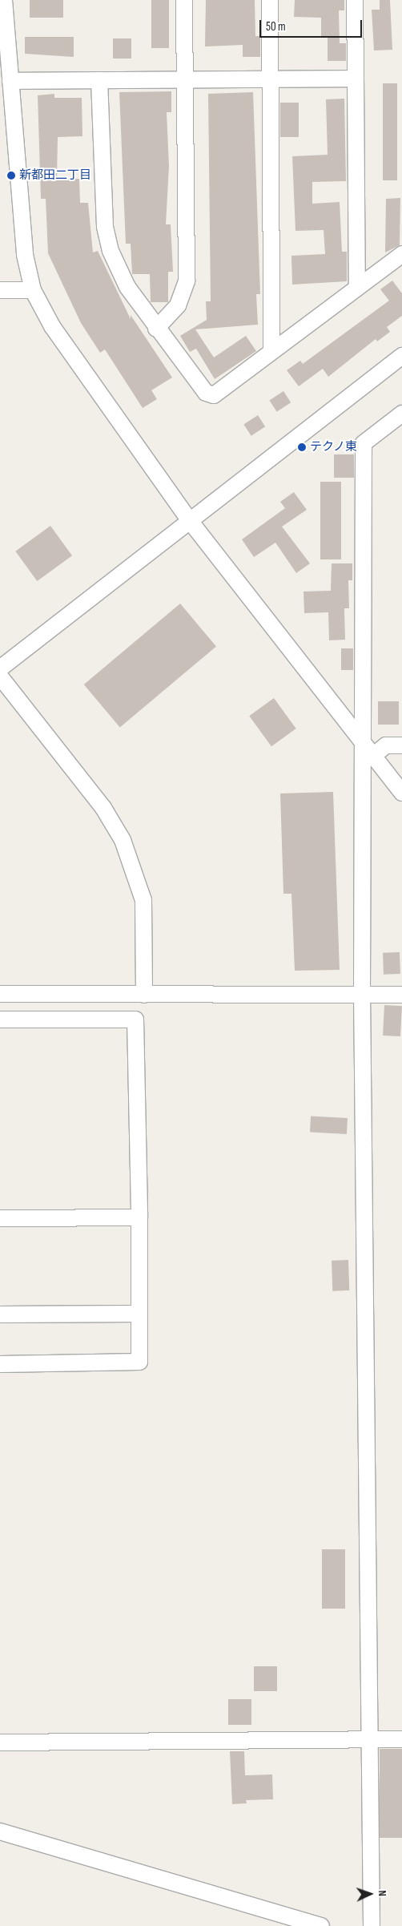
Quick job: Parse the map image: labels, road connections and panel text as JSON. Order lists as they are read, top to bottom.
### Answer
{
  "places": ["新都田二丁目", "テクノ東"],
  "scale_bar": "50 m",
  "north": "right"
}
